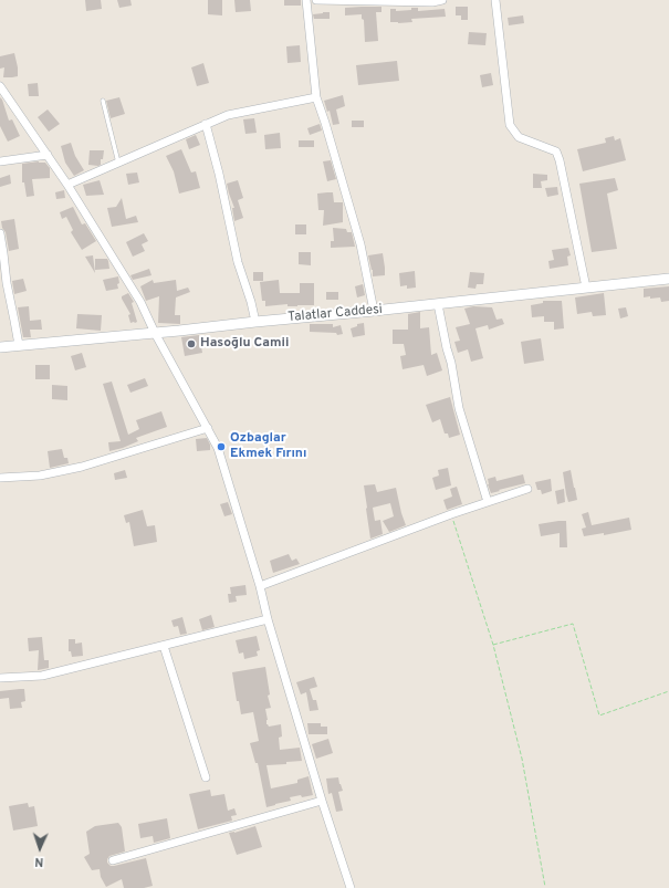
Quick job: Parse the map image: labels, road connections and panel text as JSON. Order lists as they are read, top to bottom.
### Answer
{
  "streets": {
    "street": ["Talatlar Caddesi"]
  },
  "places": ["Hasoğlu Camii", "Ozbaglar Ekmek Fırını"],
  "north": "bottom"
}
